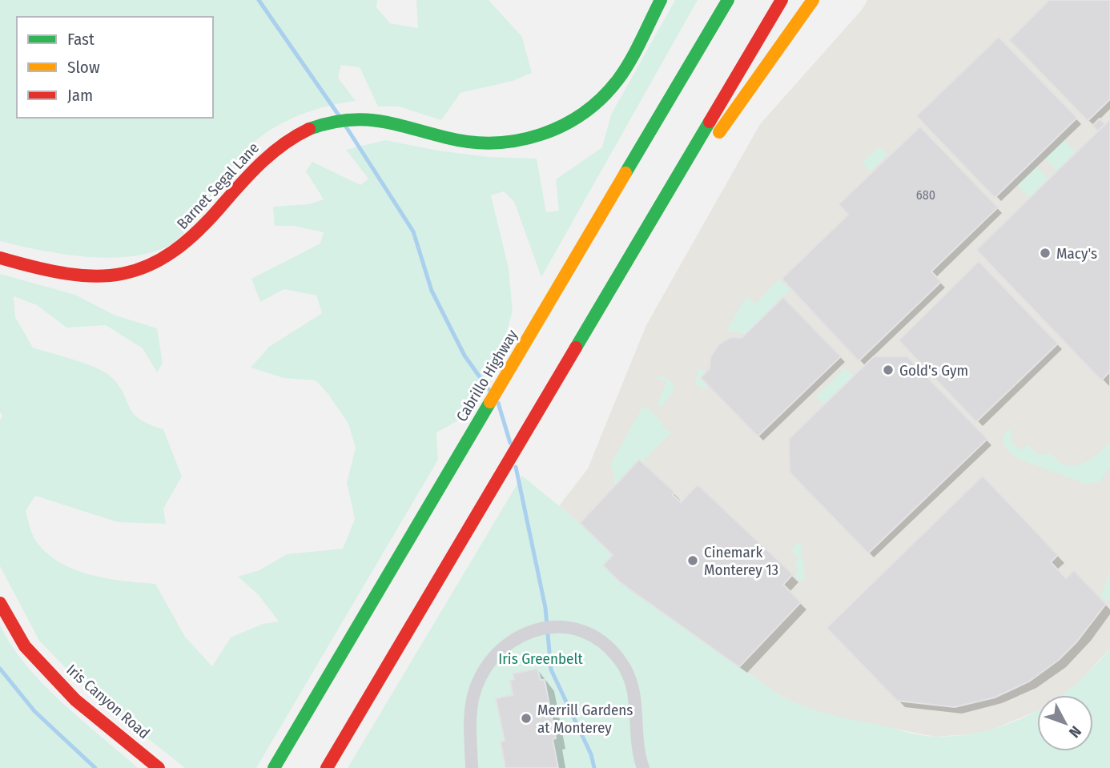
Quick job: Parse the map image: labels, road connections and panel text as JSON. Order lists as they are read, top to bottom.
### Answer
{
  "streets": {
    "main road": ["Barnet Segal Lane", "Cabrillo Highway", "Iris Canyon Road"]
  },
  "parks": ["Iris Greenbelt"],
  "places": [
    "Macy's",
    "Gold's Gym",
    "Cinemark Monterey 13",
    "Merrill Gardens at Monterey"
  ],
  "house_numbers": ["680"],
  "legend": ["Fast", "Slow", "Jam"],
  "north": "bottom right"
}
